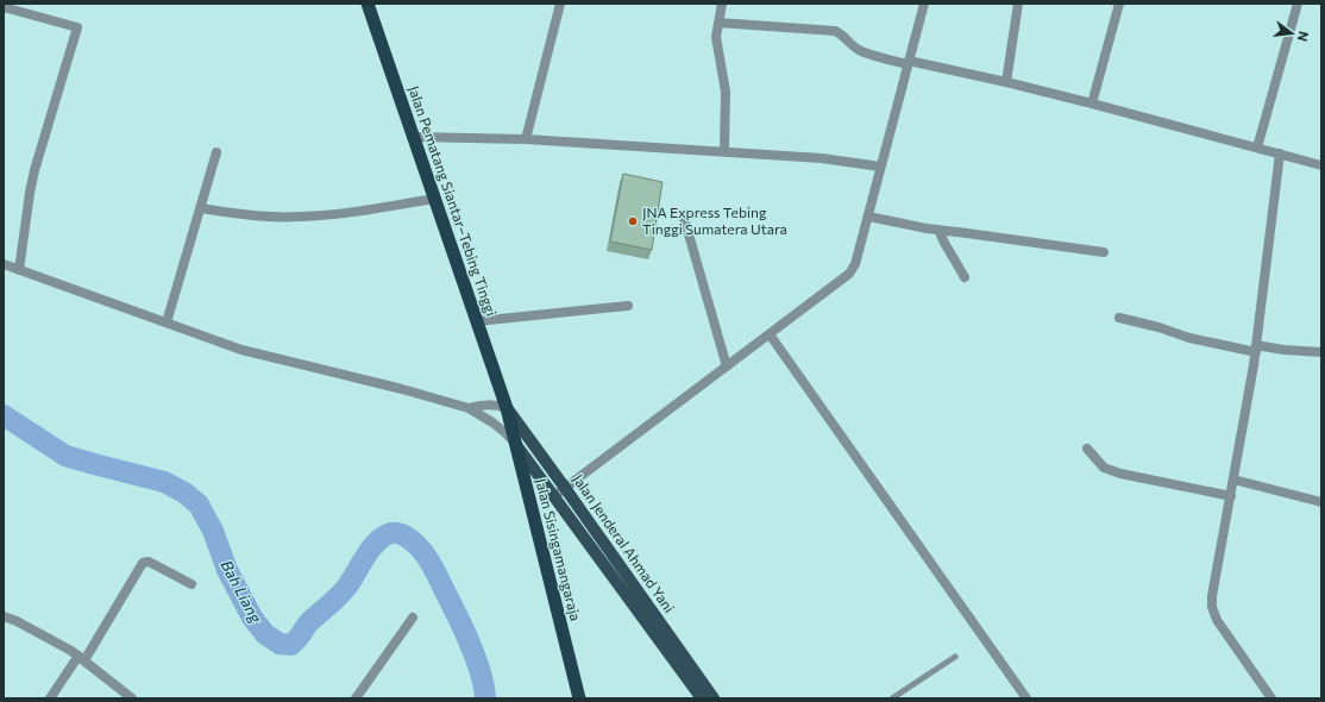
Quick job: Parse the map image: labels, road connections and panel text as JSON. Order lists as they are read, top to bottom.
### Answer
{
  "streets": {
    "highway": ["Jalan Pematang Siantar–Tebing Tinggi", "Jalan Sisingamangaraja"],
    "main road": ["Jalan Jenderal Ahmad Yani"]
  },
  "crossings": [
    ["Jalan Pematang Siantar–Tebing Tinggi", "Jalan Jenderal Ahmad Yani"],
    ["Jalan Pematang Siantar–Tebing Tinggi", "Jalan Sisingamangaraja"],
    ["Jalan Jenderal Ahmad Yani", "Jalan Sisingamangaraja"]
  ],
  "water": ["Bah Liang"],
  "places": ["JNA Express Tebing Tinggi Sumatera Utara"],
  "north": "right"
}
